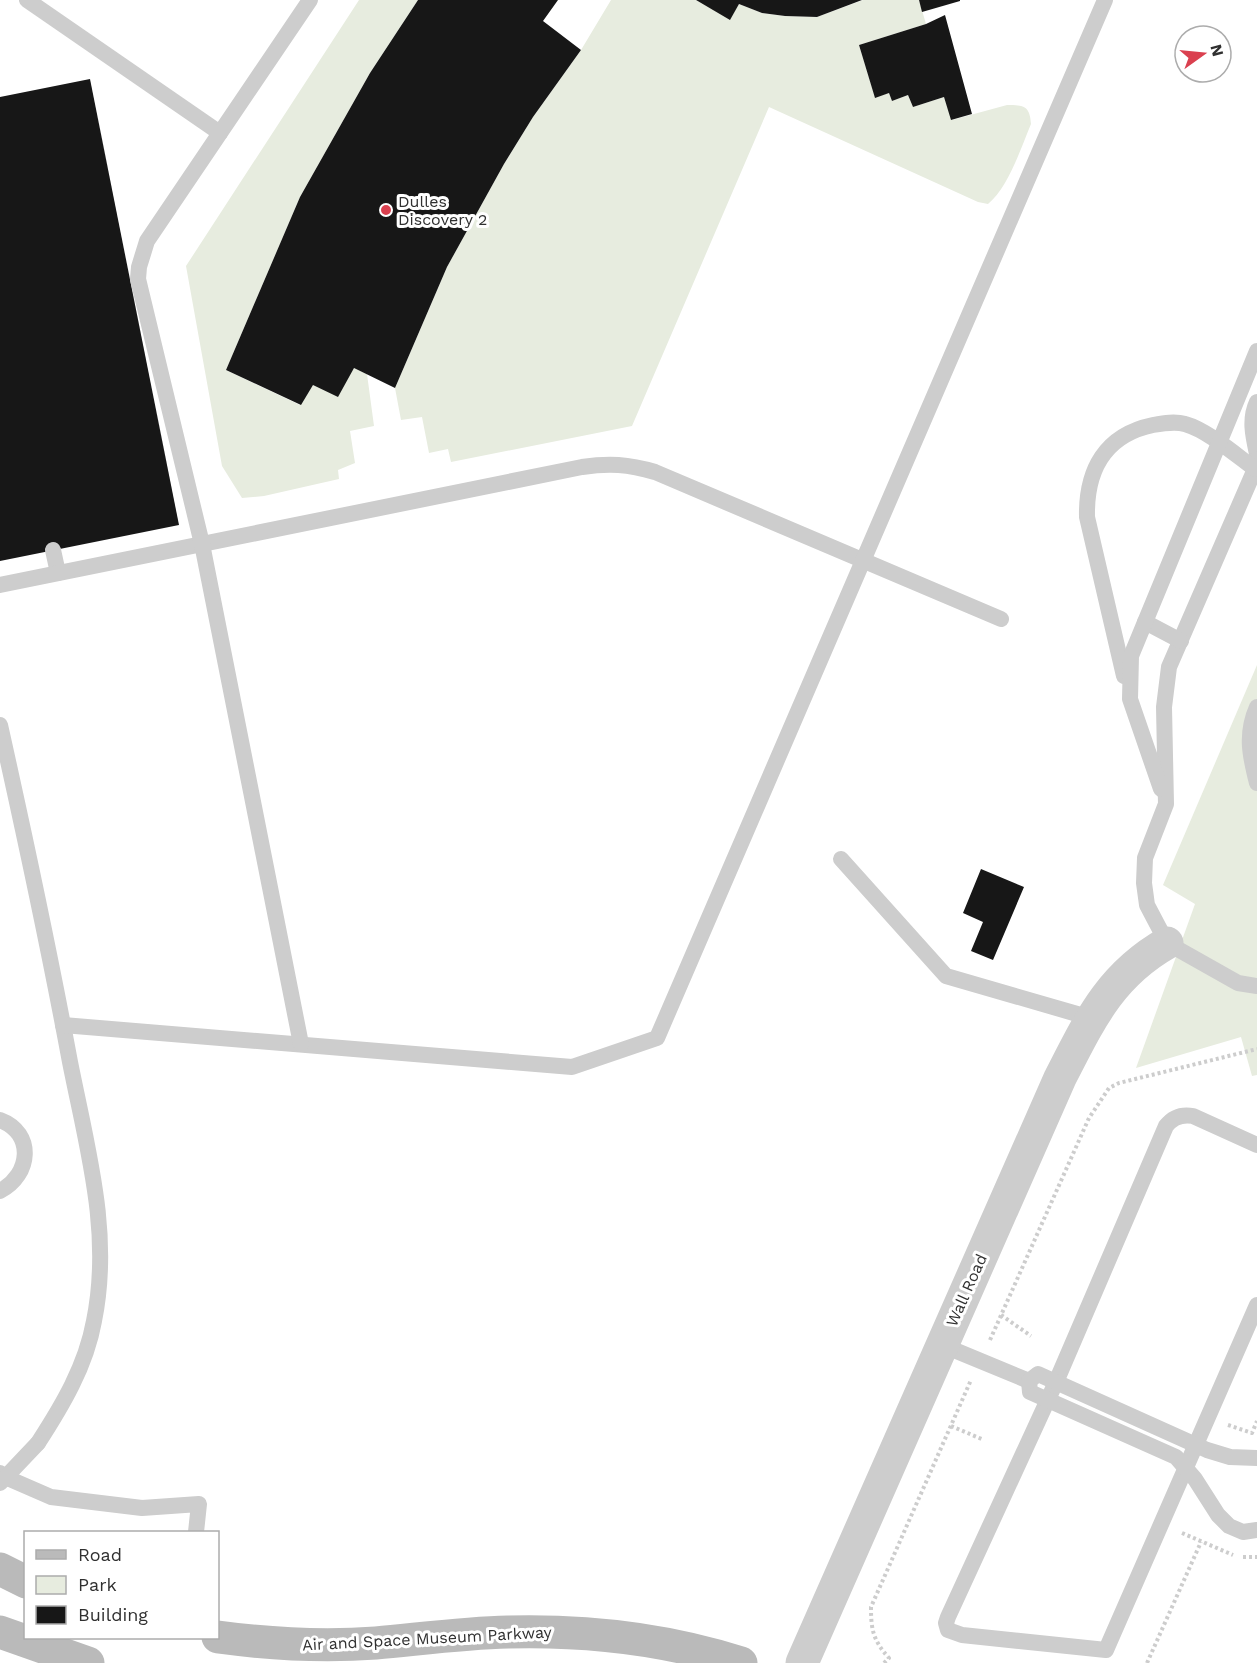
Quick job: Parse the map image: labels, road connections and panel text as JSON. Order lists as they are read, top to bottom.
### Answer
{
  "streets": {
    "main road": ["Air and Space Museum Parkway"],
    "street": ["Wall Road"]
  },
  "places": ["Dulles Discovery 2"],
  "legend": ["Road", "Park", "Building"],
  "north": "right"
}
